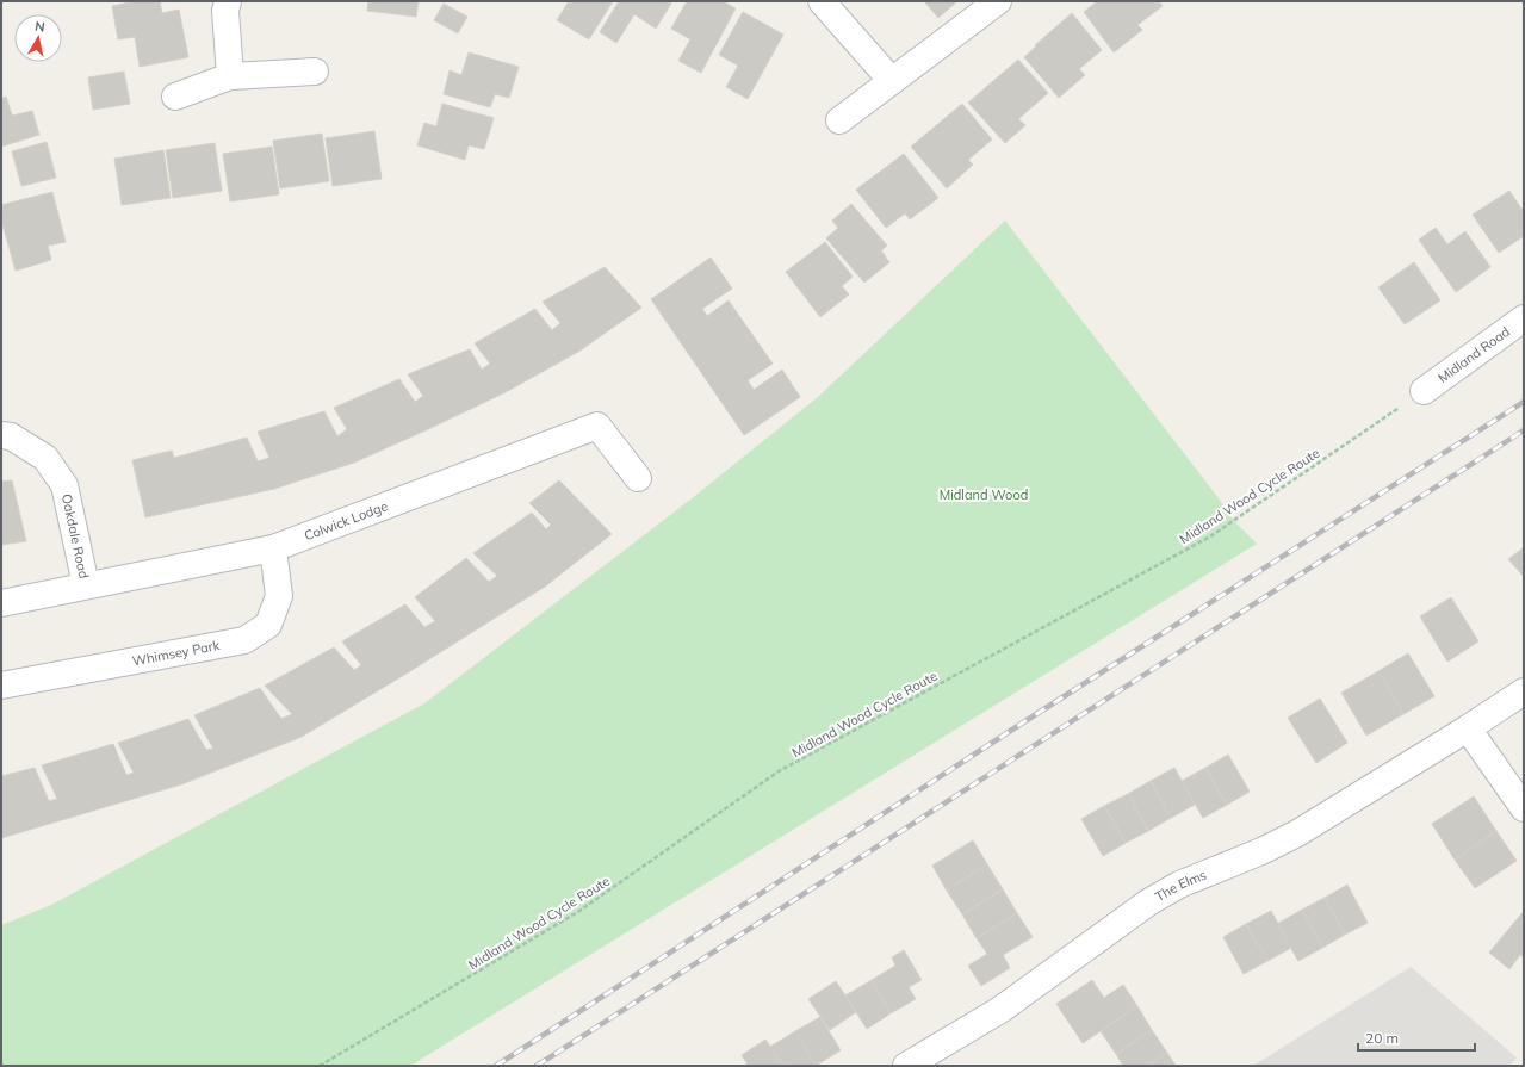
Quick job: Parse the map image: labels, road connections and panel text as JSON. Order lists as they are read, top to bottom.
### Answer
{
  "streets": {
    "street": [
      "Midland Road",
      "Colwick Lodge",
      "Oakdale Road",
      "Whimsey Park",
      "The Elms"
    ],
    "path": ["Midland Wood Cycle Route"]
  },
  "crossings": [
    ["Midland Road", "Midland Wood Cycle Route"],
    ["Colwick Lodge", "Oakdale Road"],
    ["Colwick Lodge", "Whimsey Park"]
  ],
  "parks": ["Midland Wood"],
  "scale_bar": "20 m",
  "north": "top"
}
